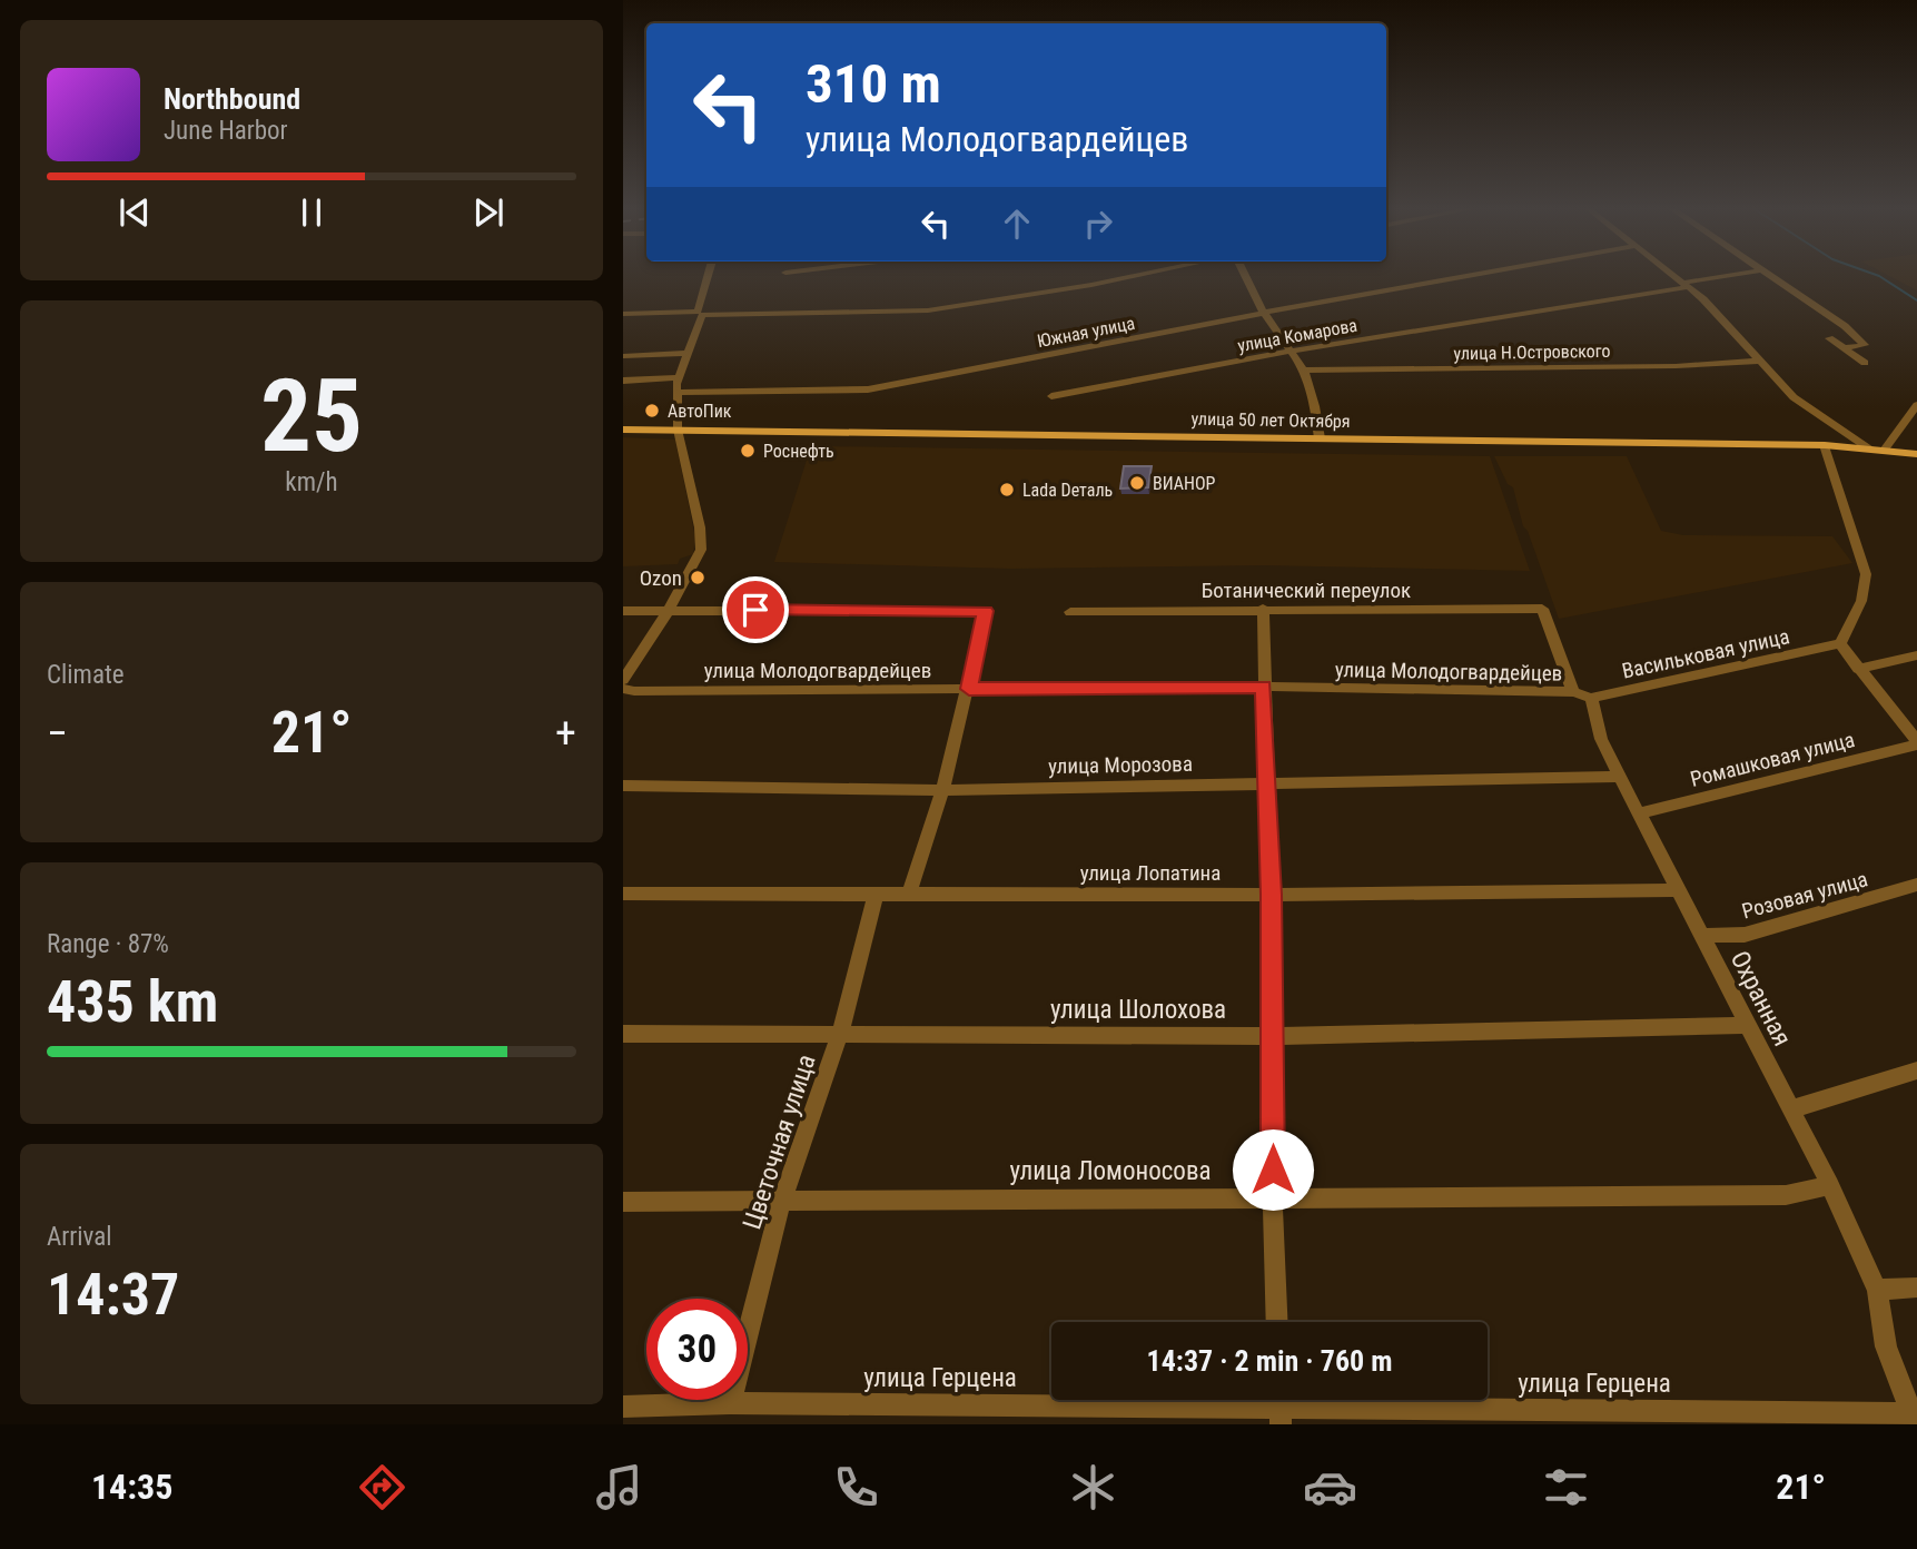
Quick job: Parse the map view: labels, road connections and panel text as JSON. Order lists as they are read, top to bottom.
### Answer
{
  "streets": {
    "main road": ["улица 50 лет Октября"],
    "street": [
      "Южная улица",
      "улица Комарова",
      "улица Н.Островского",
      "Ботанический переулок",
      "Васильковая улица",
      "улица Молодогвардейцев",
      "Ромашковая улица",
      "улица Морозова",
      "улица Лопатина",
      "Розовая улица",
      "Охранная",
      "улица Шолохова",
      "Цветочная улица",
      "улица Ломоносова",
      "улица Герцена"
    ]
  },
  "crossings": [
    ["Ботанический переулок", "улица Молодогвардейцев"],
    ["Васильковая улица", "Охранная"],
    ["Ромашковая улица", "Охранная"],
    ["улица Морозова", "Охранная"],
    ["улица Лопатина", "Охранная"],
    ["улица Лопатина", "Цветочная улица"],
    ["Розовая улица", "Охранная"],
    ["Охранная", "улица Шолохова"],
    ["Охранная", "улица Ломоносова"],
    ["Охранная", "улица Герцена"],
    ["улица Шолохова", "Цветочная улица"],
    ["Цветочная улица", "улица Ломоносова"],
    ["Цветочная улица", "улица Герцена"]
  ],
  "places": [
    "АвтоПик",
    "Роснефть",
    "ВИАНОР",
    "Lada Dеталь",
    "Ozon"
  ],
  "page": {
    "turn": ["310 m", "улица Молодогвардейцев"],
    "song": ["Northbound", "June Harbor"],
    "tile": [
      ["25", "km/h"],
      "Climate",
      ["Range · 87%", "435 km"],
      ["Arrival", "14:37"]
    ],
    "heat": ["−", "21°", "+"],
    "limit": "30",
    "trip": "14:37 · 2 min · 760 m",
    "tabs": ["14:35", "21°"]
  }
}
